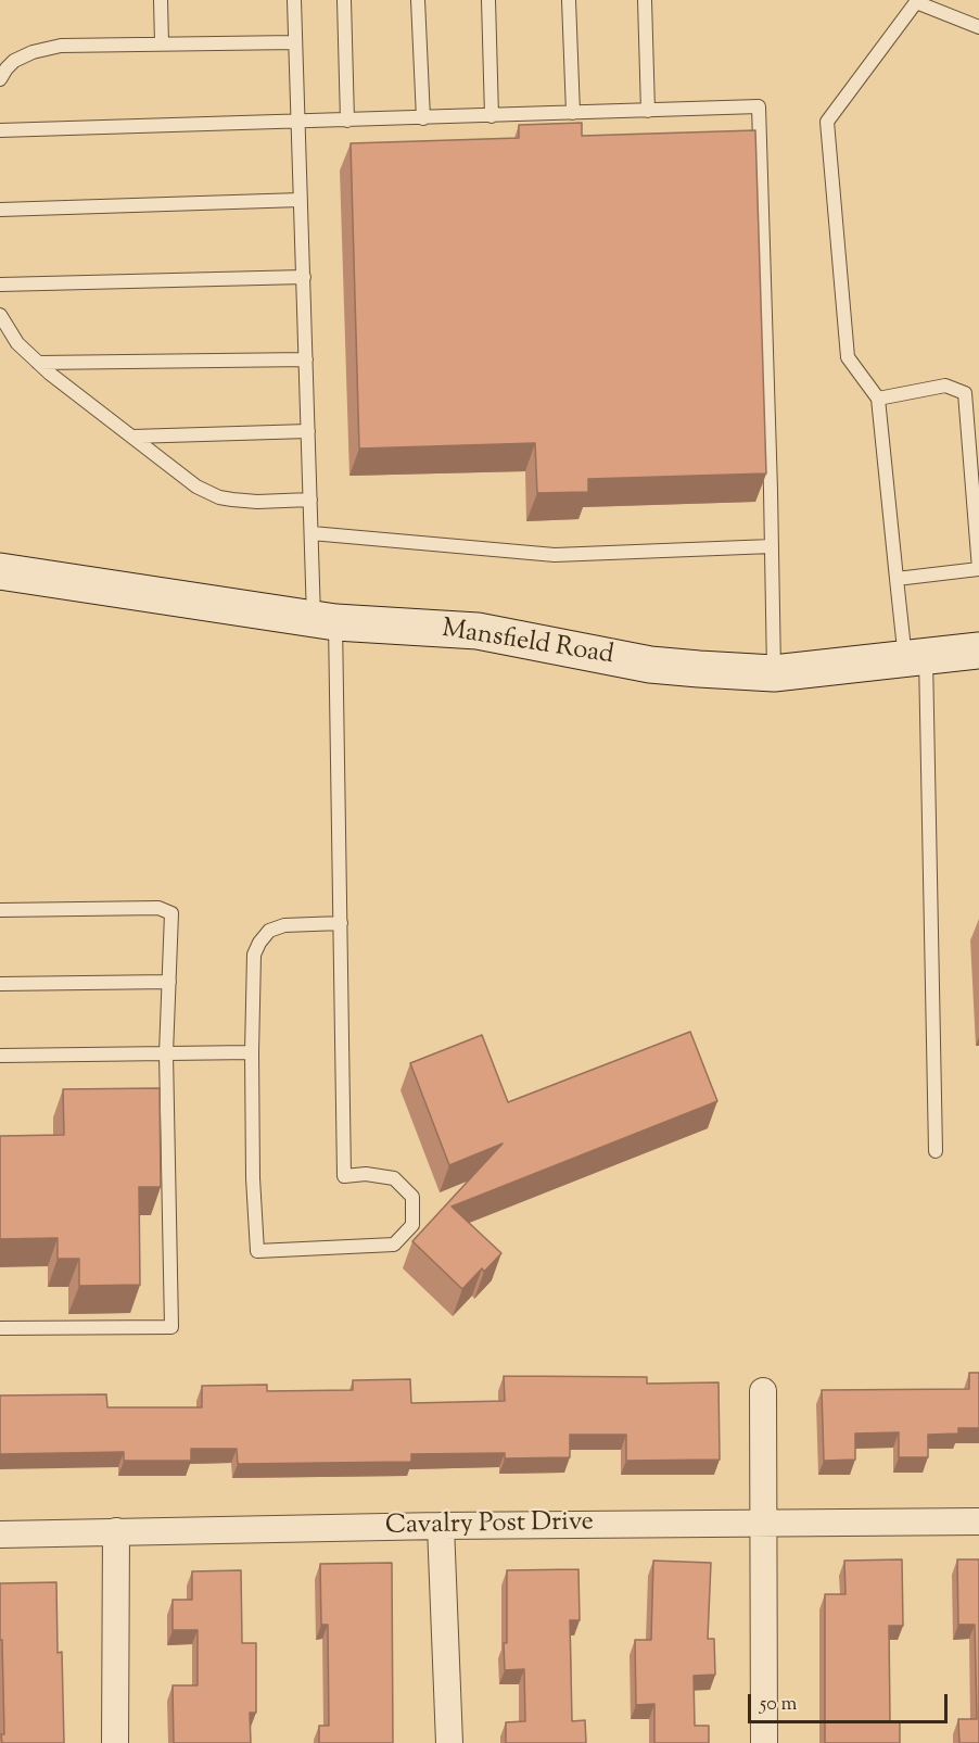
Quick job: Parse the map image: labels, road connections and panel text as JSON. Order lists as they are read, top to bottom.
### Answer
{
  "streets": {
    "street": ["Mansfield Road", "Cavalry Post Drive"]
  },
  "scale_bar": "50 m"
}
